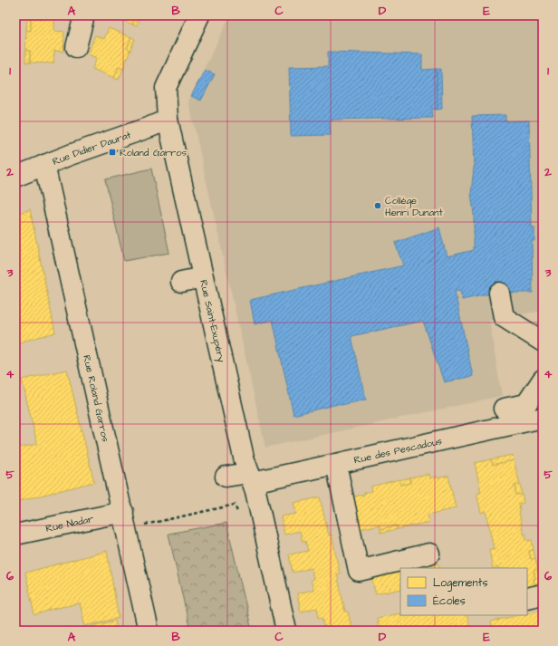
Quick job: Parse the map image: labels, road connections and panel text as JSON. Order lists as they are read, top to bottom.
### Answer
{
  "streets": {
    "street": [
      "Rue Didier Daurat",
      "Rue Saint-Exupéry",
      "Rue Roland Garros",
      "Rue des Pescadous",
      "Rue Nadar"
    ]
  },
  "crossings": [
    ["Rue Didier Daurat", "Rue Saint-Exupéry"],
    ["Rue Didier Daurat", "Rue Roland Garros"],
    ["Rue Saint-Exupéry", "Rue des Pescadous"],
    ["Rue Roland Garros", "Rue Nadar"]
  ],
  "places": {
    "transit": ["Roland Garros"],
    "other": ["Collège Henri Dunant"]
  },
  "legend": ["Logements", "Écoles"],
  "grid": {
    "columns": [
      "A",
      "B",
      "C",
      "D",
      "E"
    ],
    "rows": [
      "1",
      "2",
      "3",
      "4",
      "5",
      "6"
    ]
  }
}
